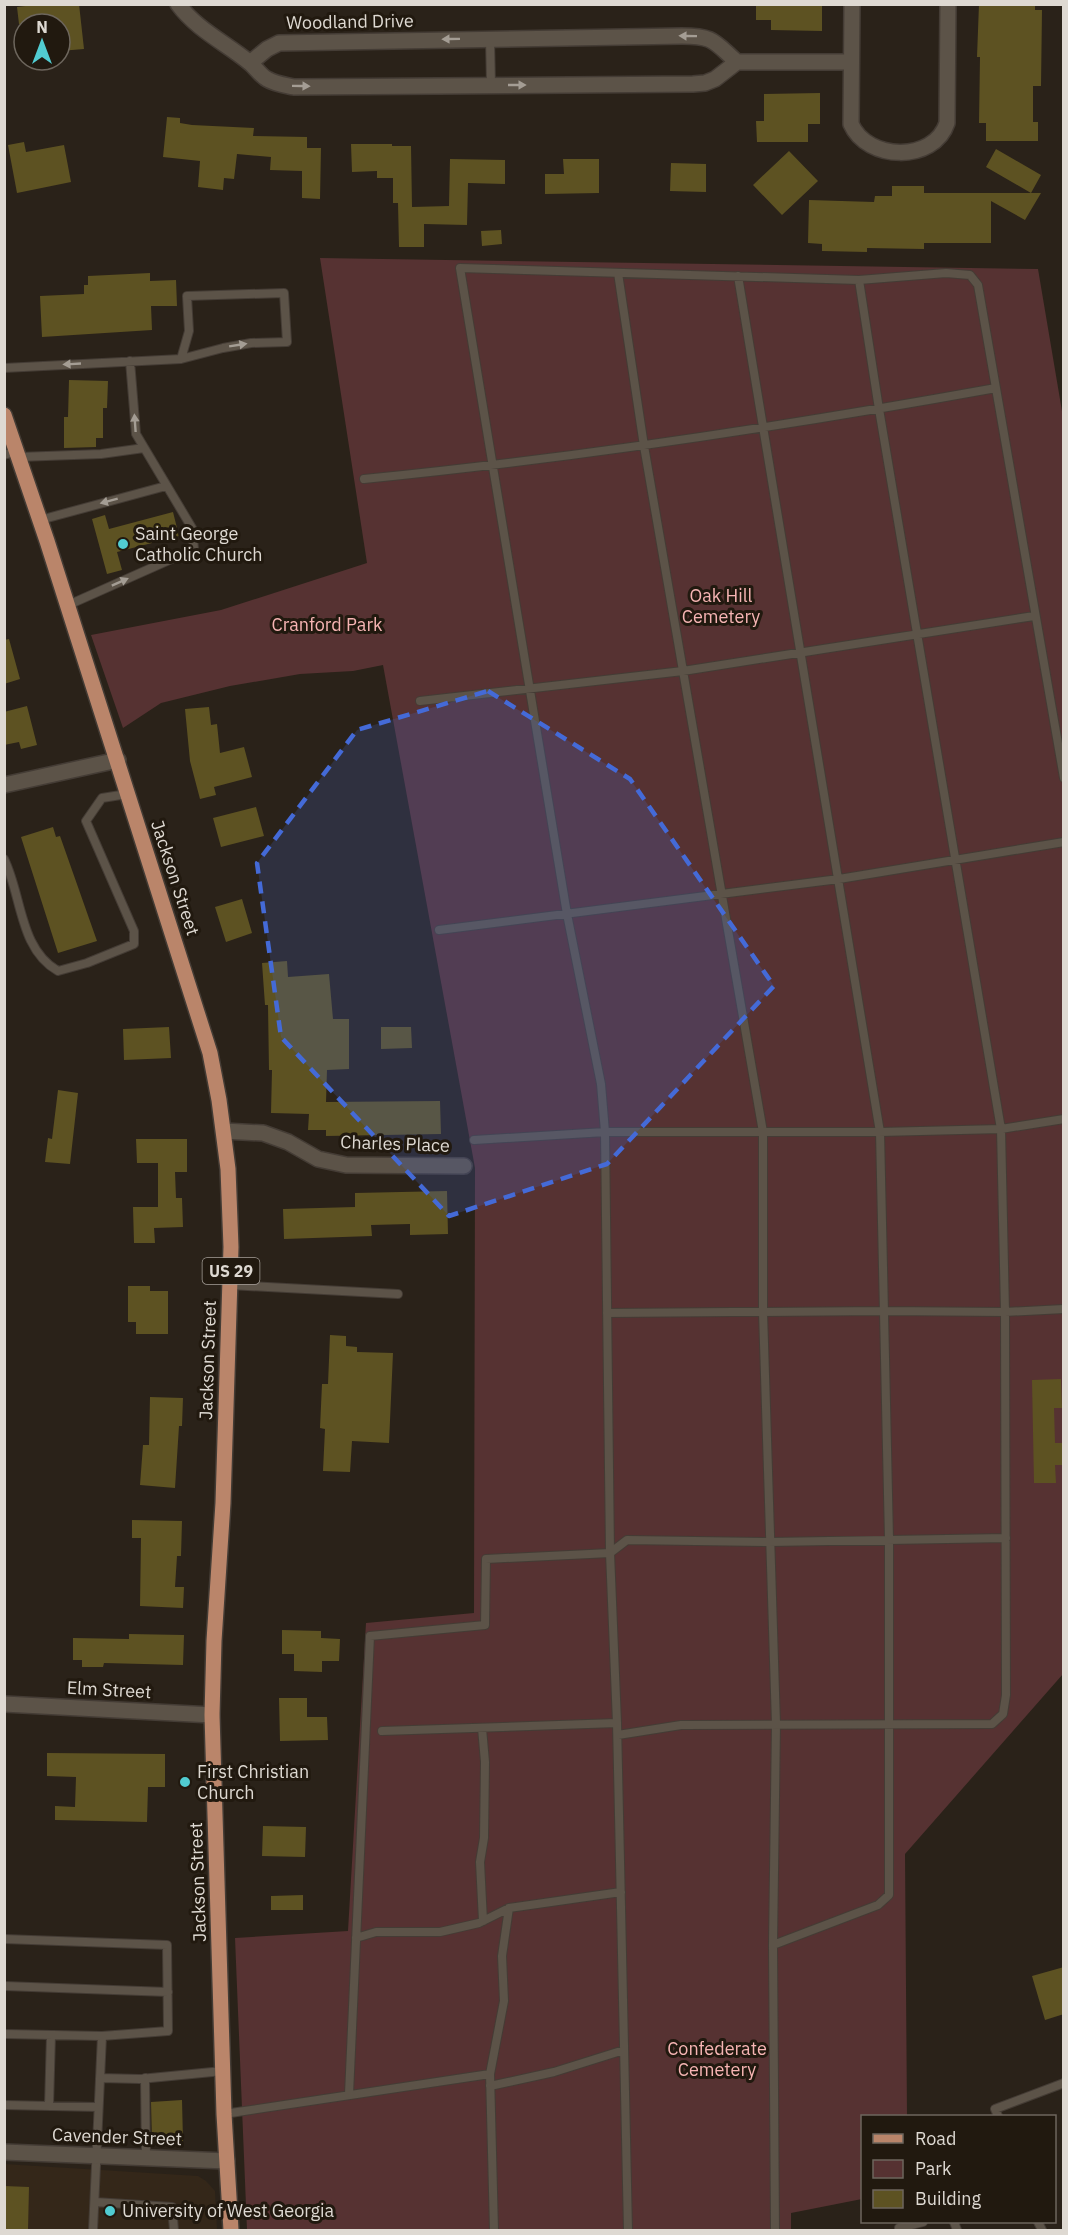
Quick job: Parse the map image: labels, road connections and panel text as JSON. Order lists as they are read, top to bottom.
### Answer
{
  "streets": {
    "main road": ["Jackson Street", "US 29"],
    "street": [
      "Woodland Drive",
      "Charles Place",
      "Elm Street",
      "Cavender Street"
    ]
  },
  "crossings": [
    ["Jackson Street", "Charles Place"],
    ["Jackson Street", "Elm Street"],
    ["Jackson Street", "Cavender Street"]
  ],
  "parks": ["Oak Hill Cemetery", "Cranford Park", "Confederate Cemetery"],
  "places": ["Saint George Catholic Church", "First Christian Church", "University of West Georgia"],
  "legend": ["Road", "Park", "Building"],
  "north": "top"
}
